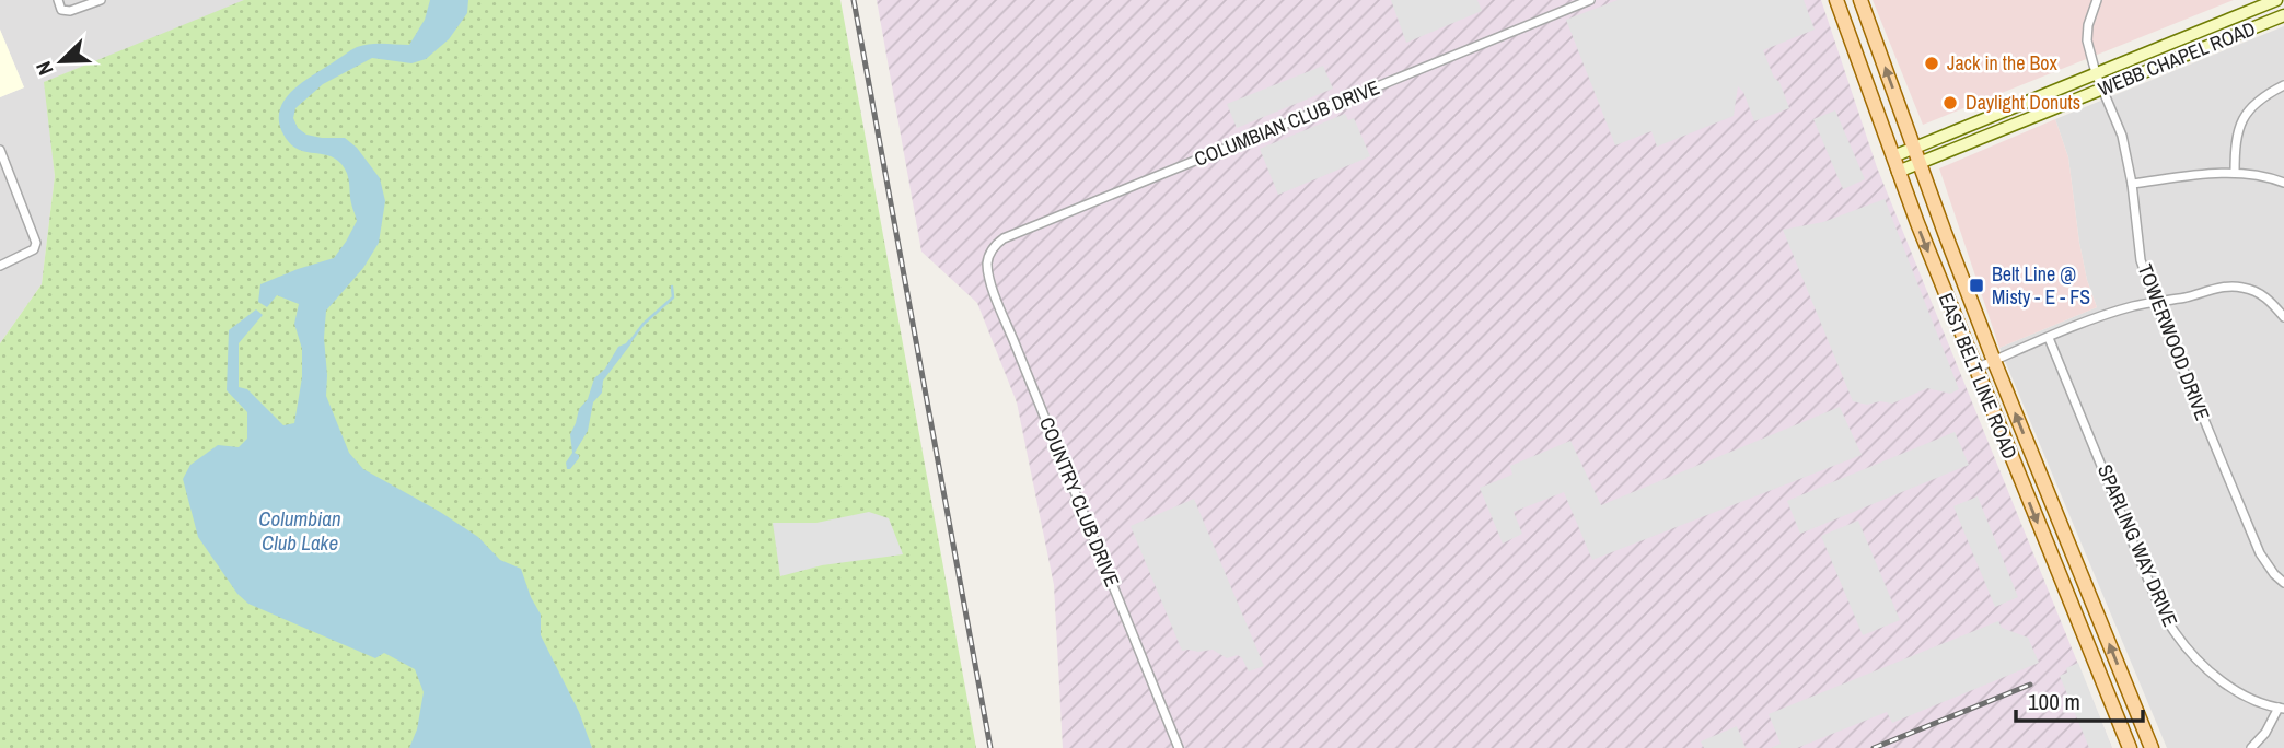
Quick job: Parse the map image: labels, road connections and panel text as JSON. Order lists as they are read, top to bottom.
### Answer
{
  "streets": {
    "main road": ["WEBB CHAPEL ROAD", "EAST BELT LINE ROAD"],
    "street": [
      "COLUMBIAN CLUB DRIVE",
      "TOWERWOOD DRIVE",
      "COUNTRY CLUB DRIVE",
      "SPARLING WAY DRIVE"
    ]
  },
  "crossings": [
    ["WEBB CHAPEL ROAD", "TOWERWOOD DRIVE"],
    ["WEBB CHAPEL ROAD", "EAST BELT LINE ROAD"],
    ["COLUMBIAN CLUB DRIVE", "COUNTRY CLUB DRIVE"]
  ],
  "water": ["Columbian Club Lake"],
  "places": {
    "other": ["Jack in the Box", "Daylight Donuts"],
    "transit": ["Belt Line @ Misty - E - FS"]
  },
  "scale_bar": "100 m",
  "north": "bottom left"
}
